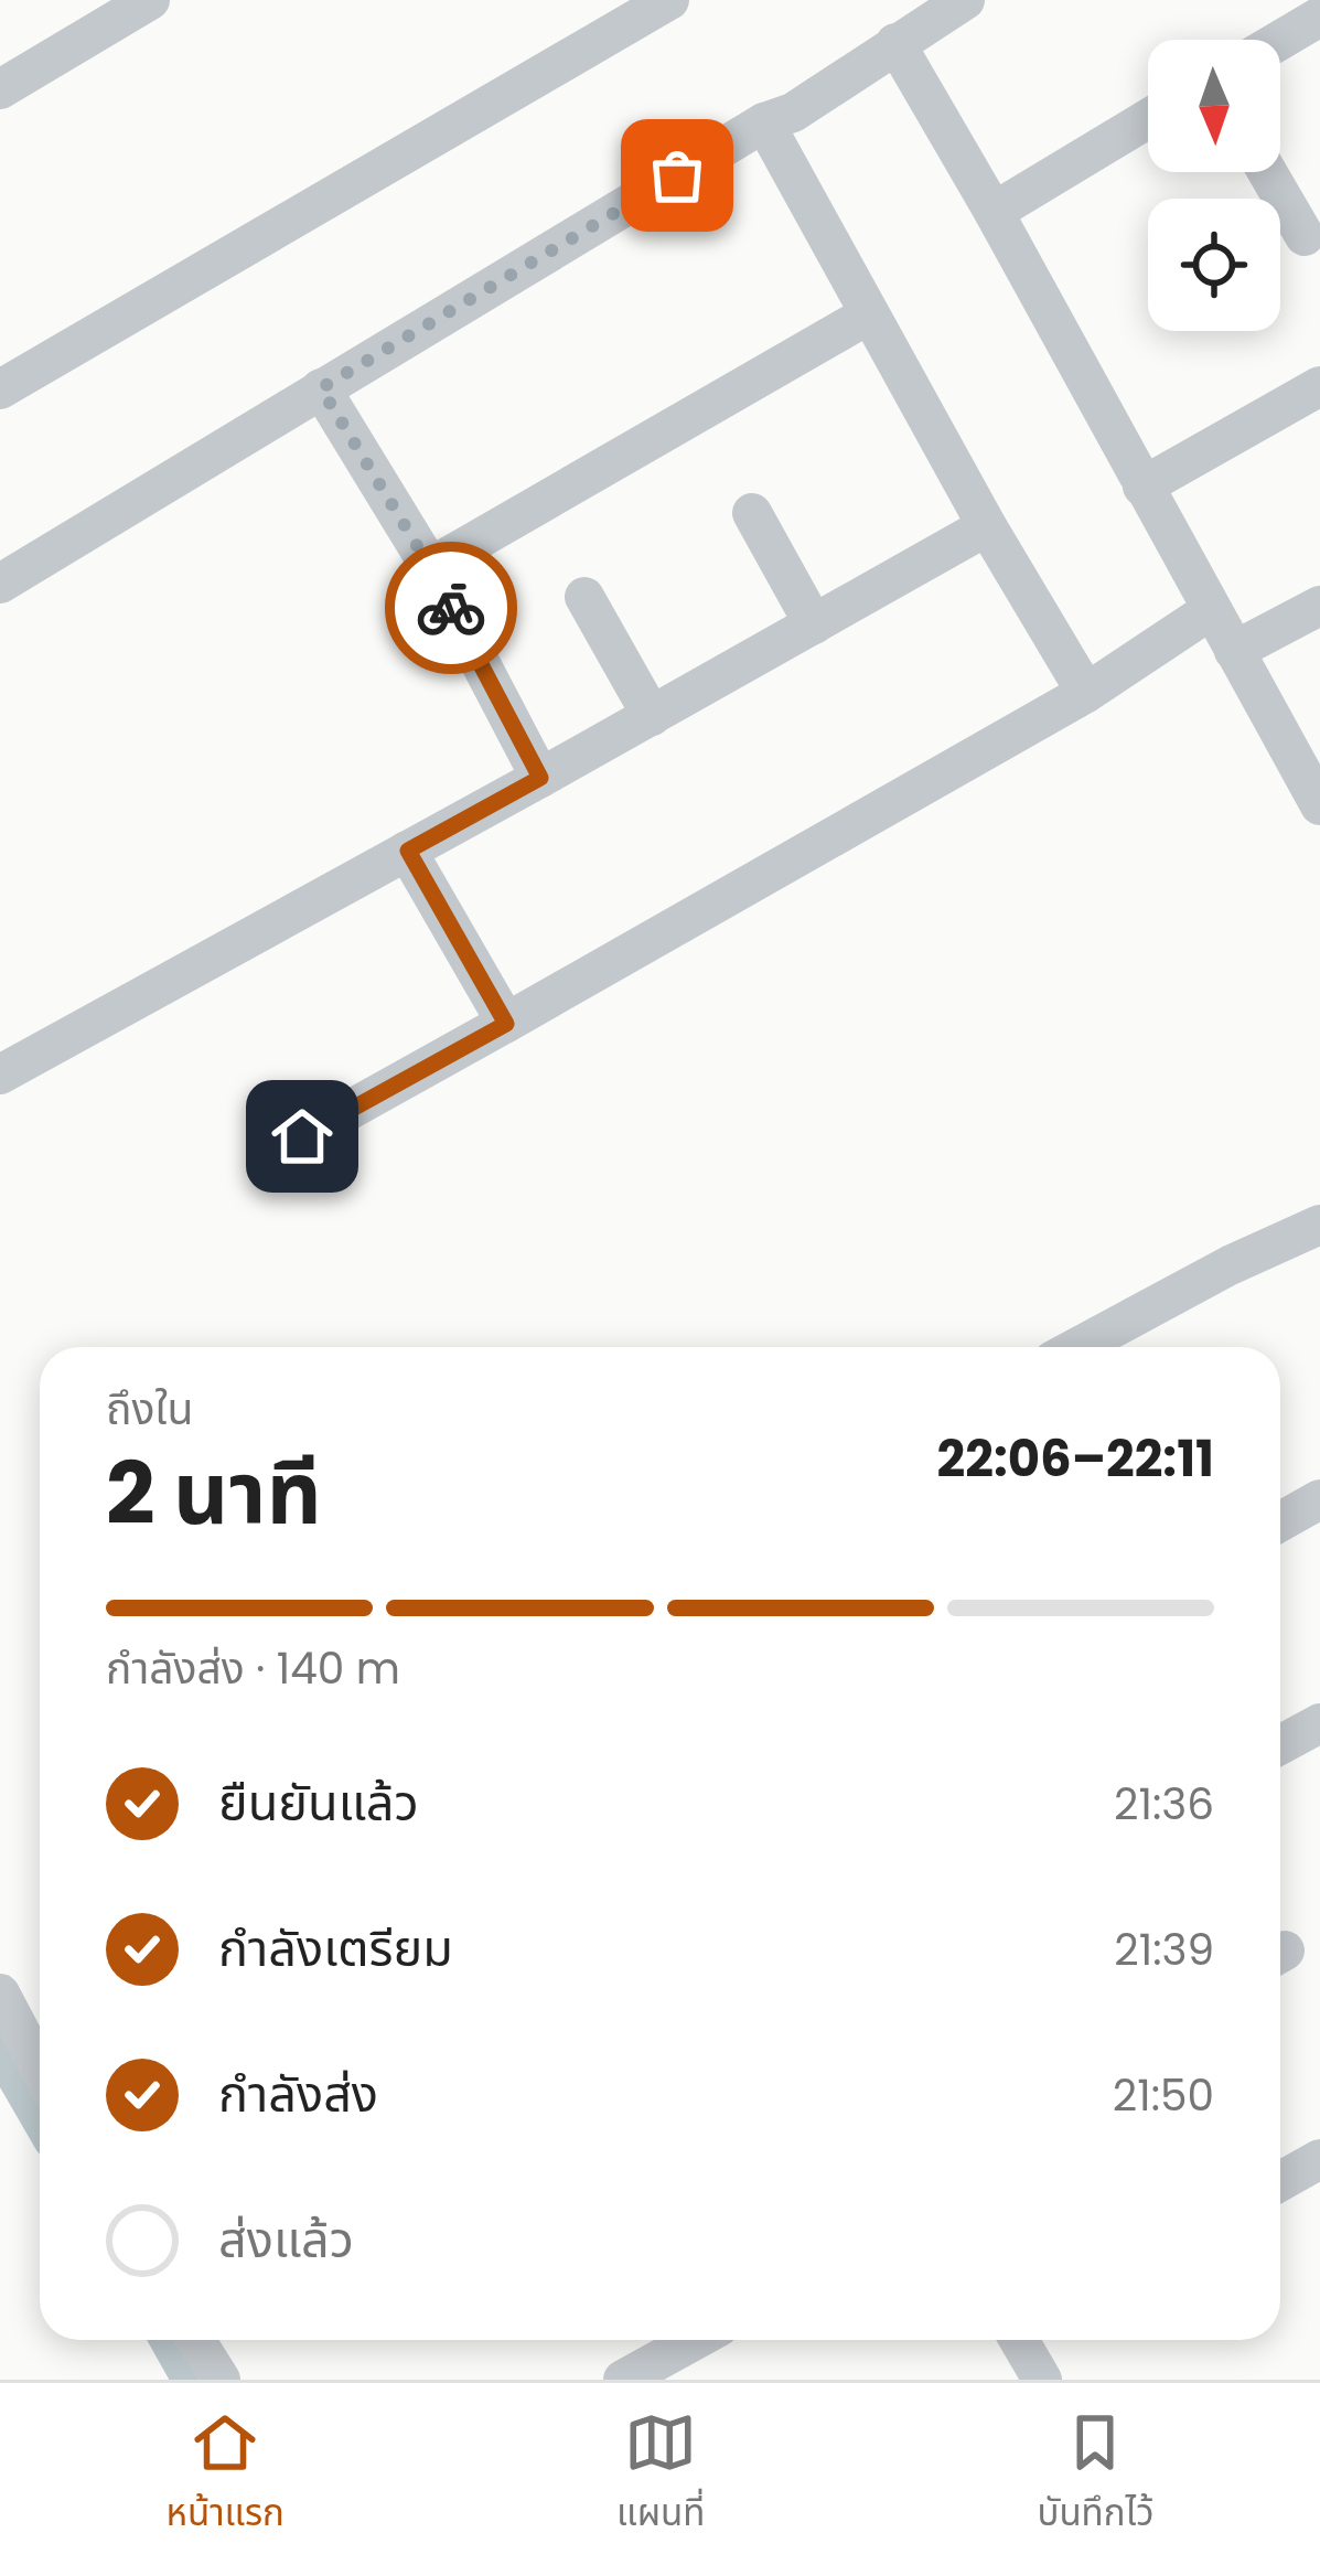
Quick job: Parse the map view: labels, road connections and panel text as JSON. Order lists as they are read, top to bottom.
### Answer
{
  "north": "bottom",
  "page": {
    "heading": ["2 นาที", "ถึงใน", "22:06–22:11"],
    "bar": "กำลังส่ง · 140 m",
    "list": [
      ["ยืนยันแล้ว", "21:36"],
      ["กำลังเตรียม", "21:39"],
      ["กำลังส่ง", "21:50"],
      "ส่งแล้ว"
    ],
    "tabs": ["หน้าแรก", "แผนที่", "บันทึกไว้"]
  }
}
